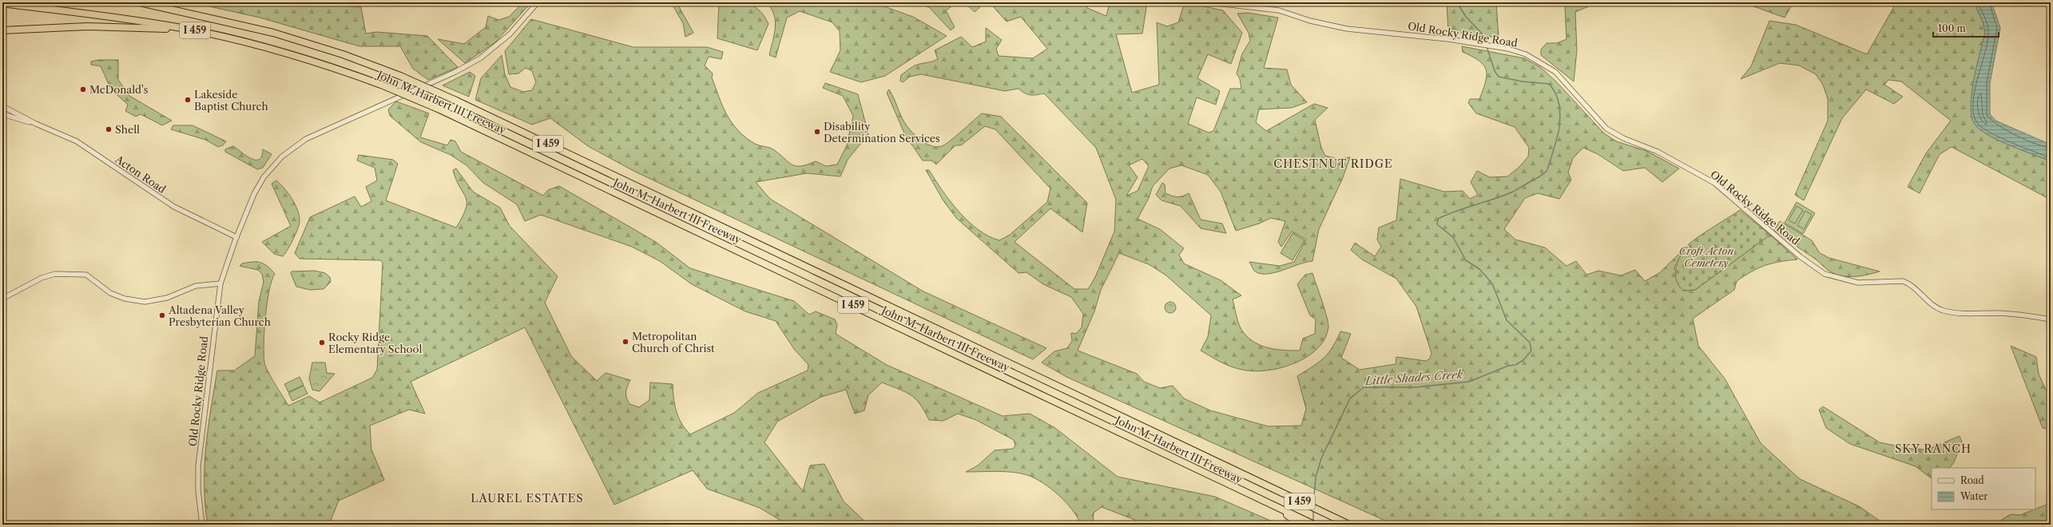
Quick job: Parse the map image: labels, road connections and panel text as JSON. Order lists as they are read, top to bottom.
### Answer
{
  "streets": {
    "highway": ["I 459", "John M. Harbert III Freeway"],
    "street": ["Old Rocky Ridge Road", "Acton Road"]
  },
  "crossings": [
    ["Old Rocky Ridge Road", "Acton Road"]
  ],
  "districts": ["CHESTNUT RIDGE", "SKY RANCH", "LAUREL ESTATES"],
  "water": ["Little Shades Creek"],
  "parks": ["Croft Acton Cemetery"],
  "places": [
    "McDonald's",
    "Lakeside Baptist Church",
    "Shell",
    "Disability Determination Services",
    "Altadena Valley Presbyterian Church",
    "Metropolitan Church of Christ",
    "Rocky Ridge Elementary School"
  ],
  "legend": ["Road", "Water"],
  "scale_bar": "100 m"
}
